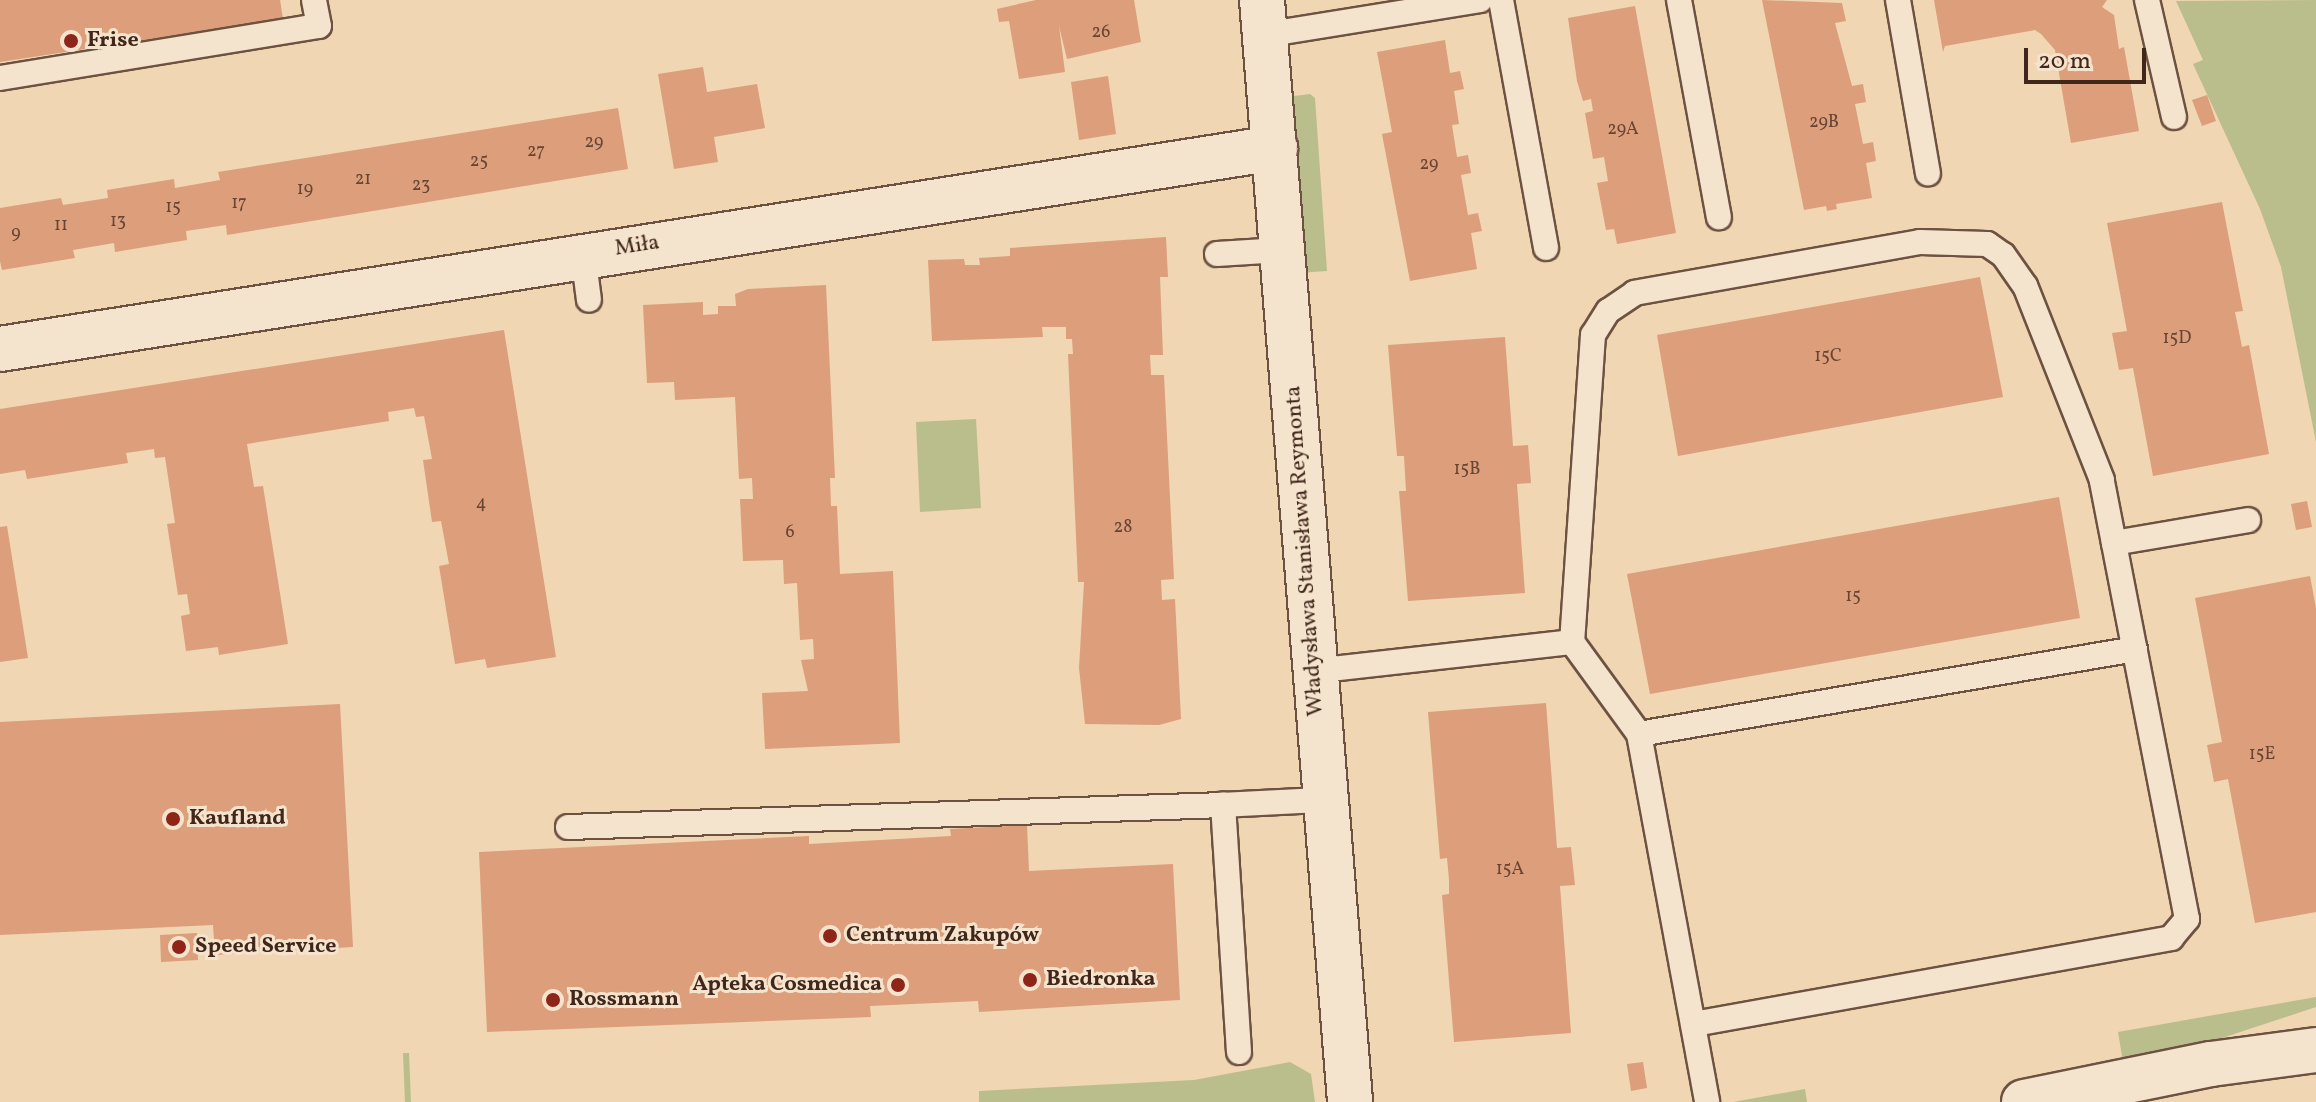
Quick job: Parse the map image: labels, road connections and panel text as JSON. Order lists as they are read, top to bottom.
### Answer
{
  "streets": {
    "street": ["Miła", "Władysława Stanisława Reymonta"]
  },
  "crossings": [
    ["Miła", "Władysława Stanisława Reymonta"]
  ],
  "places": [
    "Frise",
    "Kaufland",
    "Centrum Zakupów",
    "Speed Service",
    "Biedronka",
    "Apteka Cosmedica",
    "Rossmann"
  ],
  "house_numbers": [
    "26",
    "29B",
    "29A",
    "29",
    "27",
    "25",
    "29",
    "21",
    "23",
    "19",
    "17",
    "15",
    "13",
    "11",
    "9",
    "15D",
    "15C",
    "15B",
    "4",
    "28",
    "6",
    "15",
    "15E",
    "15A"
  ],
  "scale_bar": "20 m"
}
